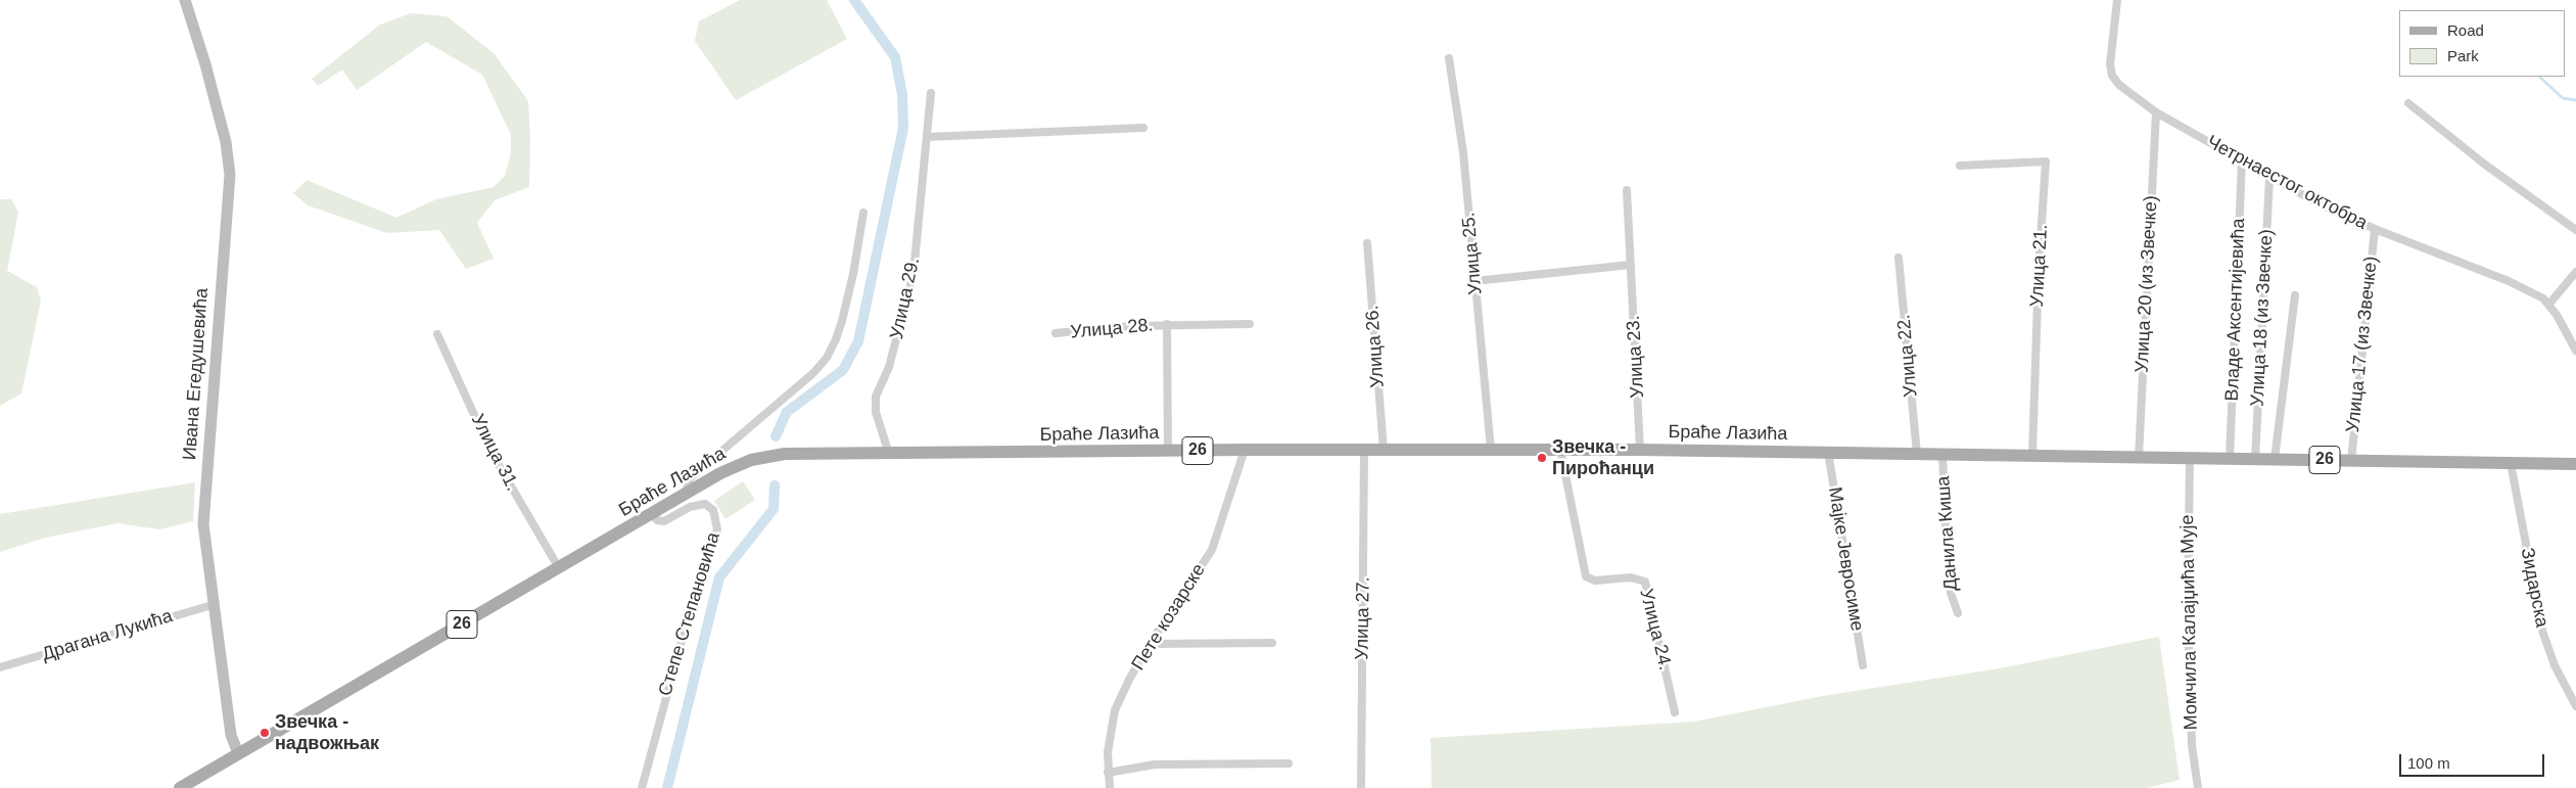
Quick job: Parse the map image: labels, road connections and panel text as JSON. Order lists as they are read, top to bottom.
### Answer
{
  "streets": {
    "main road": ["Ивана Егедушевића", "Браће Лазића", "26"],
    "street": [
      "Четрнаестог октобра",
      "Улица 25.",
      "Улица 21.",
      "Улица 20 (из Звечке)",
      "Улица 29.",
      "Владе Аксентијевића",
      "Улица 18 (из Звечке)",
      "Улица 28.",
      "Улица 17 (из Звечке)",
      "Улица 26.",
      "Улица 22.",
      "Улица 23.",
      "Улица 31.",
      "Данила Киша",
      "Мајке Јевросиме",
      "Зидарска",
      "Степе Степановића",
      "Пете козарске",
      "Улица 27.",
      "Момчила Калајџића Мује",
      "Улица 24.",
      "Драгана Лукића"
    ]
  },
  "crossings": [
    ["Четрнаестог октобра", "Улица 20 (из Звечке)"],
    ["Четрнаестог октобра", "Владе Аксентијевића"],
    ["Четрнаестог октобра", "Улица 18 (из Звечке)"],
    ["Четрнаестог октобра", "Улица 17 (из Звечке)"],
    ["Улица 25.", "Браће Лазића"],
    ["Улица 21.", "Браће Лазића"],
    ["Улица 20 (из Звечке)", "Браће Лазића"],
    ["Улица 20 (из Звечке)", "26"],
    ["Улица 29.", "Браће Лазића"],
    ["Владе Аксентијевића", "26"],
    ["Улица 18 (из Звечке)", "26"],
    ["Улица 28.", "Браће Лазића"],
    ["Улица 17 (из Звечке)", "26"],
    ["Улица 26.", "Браће Лазића"],
    ["Улица 22.", "Браће Лазића"],
    ["Улица 23.", "Браће Лазића"],
    ["Ивана Егедушевића", "Браће Лазића"],
    ["Ивана Егедушевића", "Драгана Лукића"],
    ["Браће Лазића", "26"],
    ["Браће Лазића", "Улица 31."],
    ["Браће Лазића", "Данила Киша"],
    ["Браће Лазића", "Мајке Јевросиме"],
    ["Браће Лазића", "Степе Степановића"],
    ["Браће Лазића", "Пете козарске"],
    ["Браће Лазића", "Улица 27."],
    ["Браће Лазића", "Улица 24."],
    ["26", "Зидарска"],
    ["26", "Момчила Калајџића Мује"]
  ],
  "places": ["Звечка - Пироћанци", "Звечка - надвожњак"],
  "legend": ["Road", "Park"],
  "scale_bar": "100 m"
}
